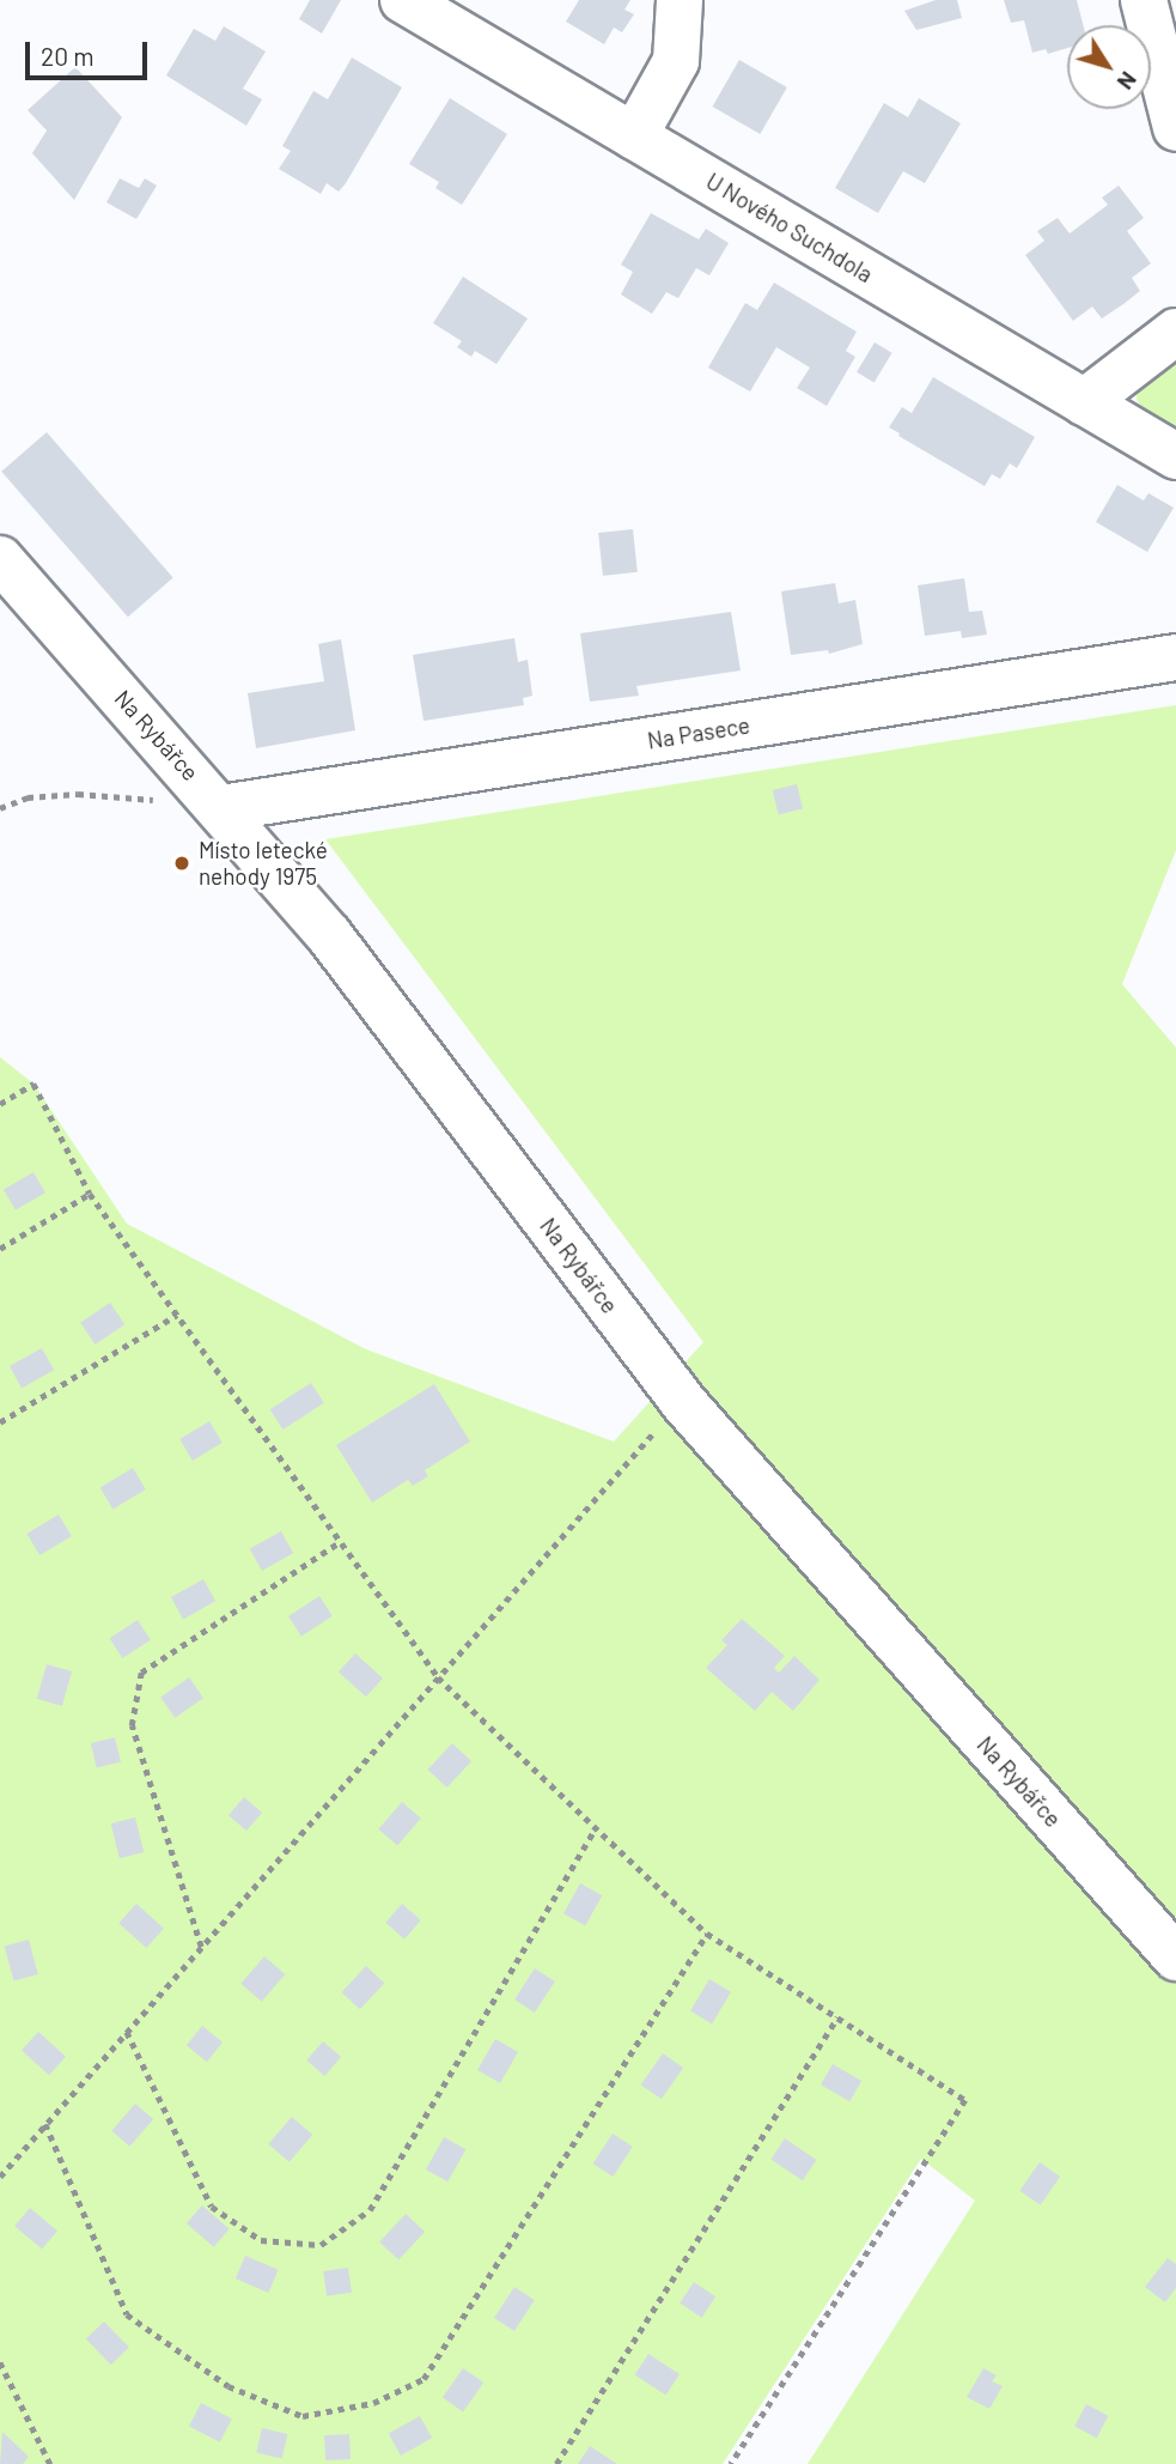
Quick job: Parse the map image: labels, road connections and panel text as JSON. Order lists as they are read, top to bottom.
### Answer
{
  "streets": {
    "street": ["U Nového Suchdola", "Na Pasece", "Na Rybářce"]
  },
  "crossings": [
    ["Na Pasece", "Na Rybářce"]
  ],
  "places": ["Místo letecké nehody 1975"],
  "scale_bar": "20 m",
  "north": "bottom right"
}
